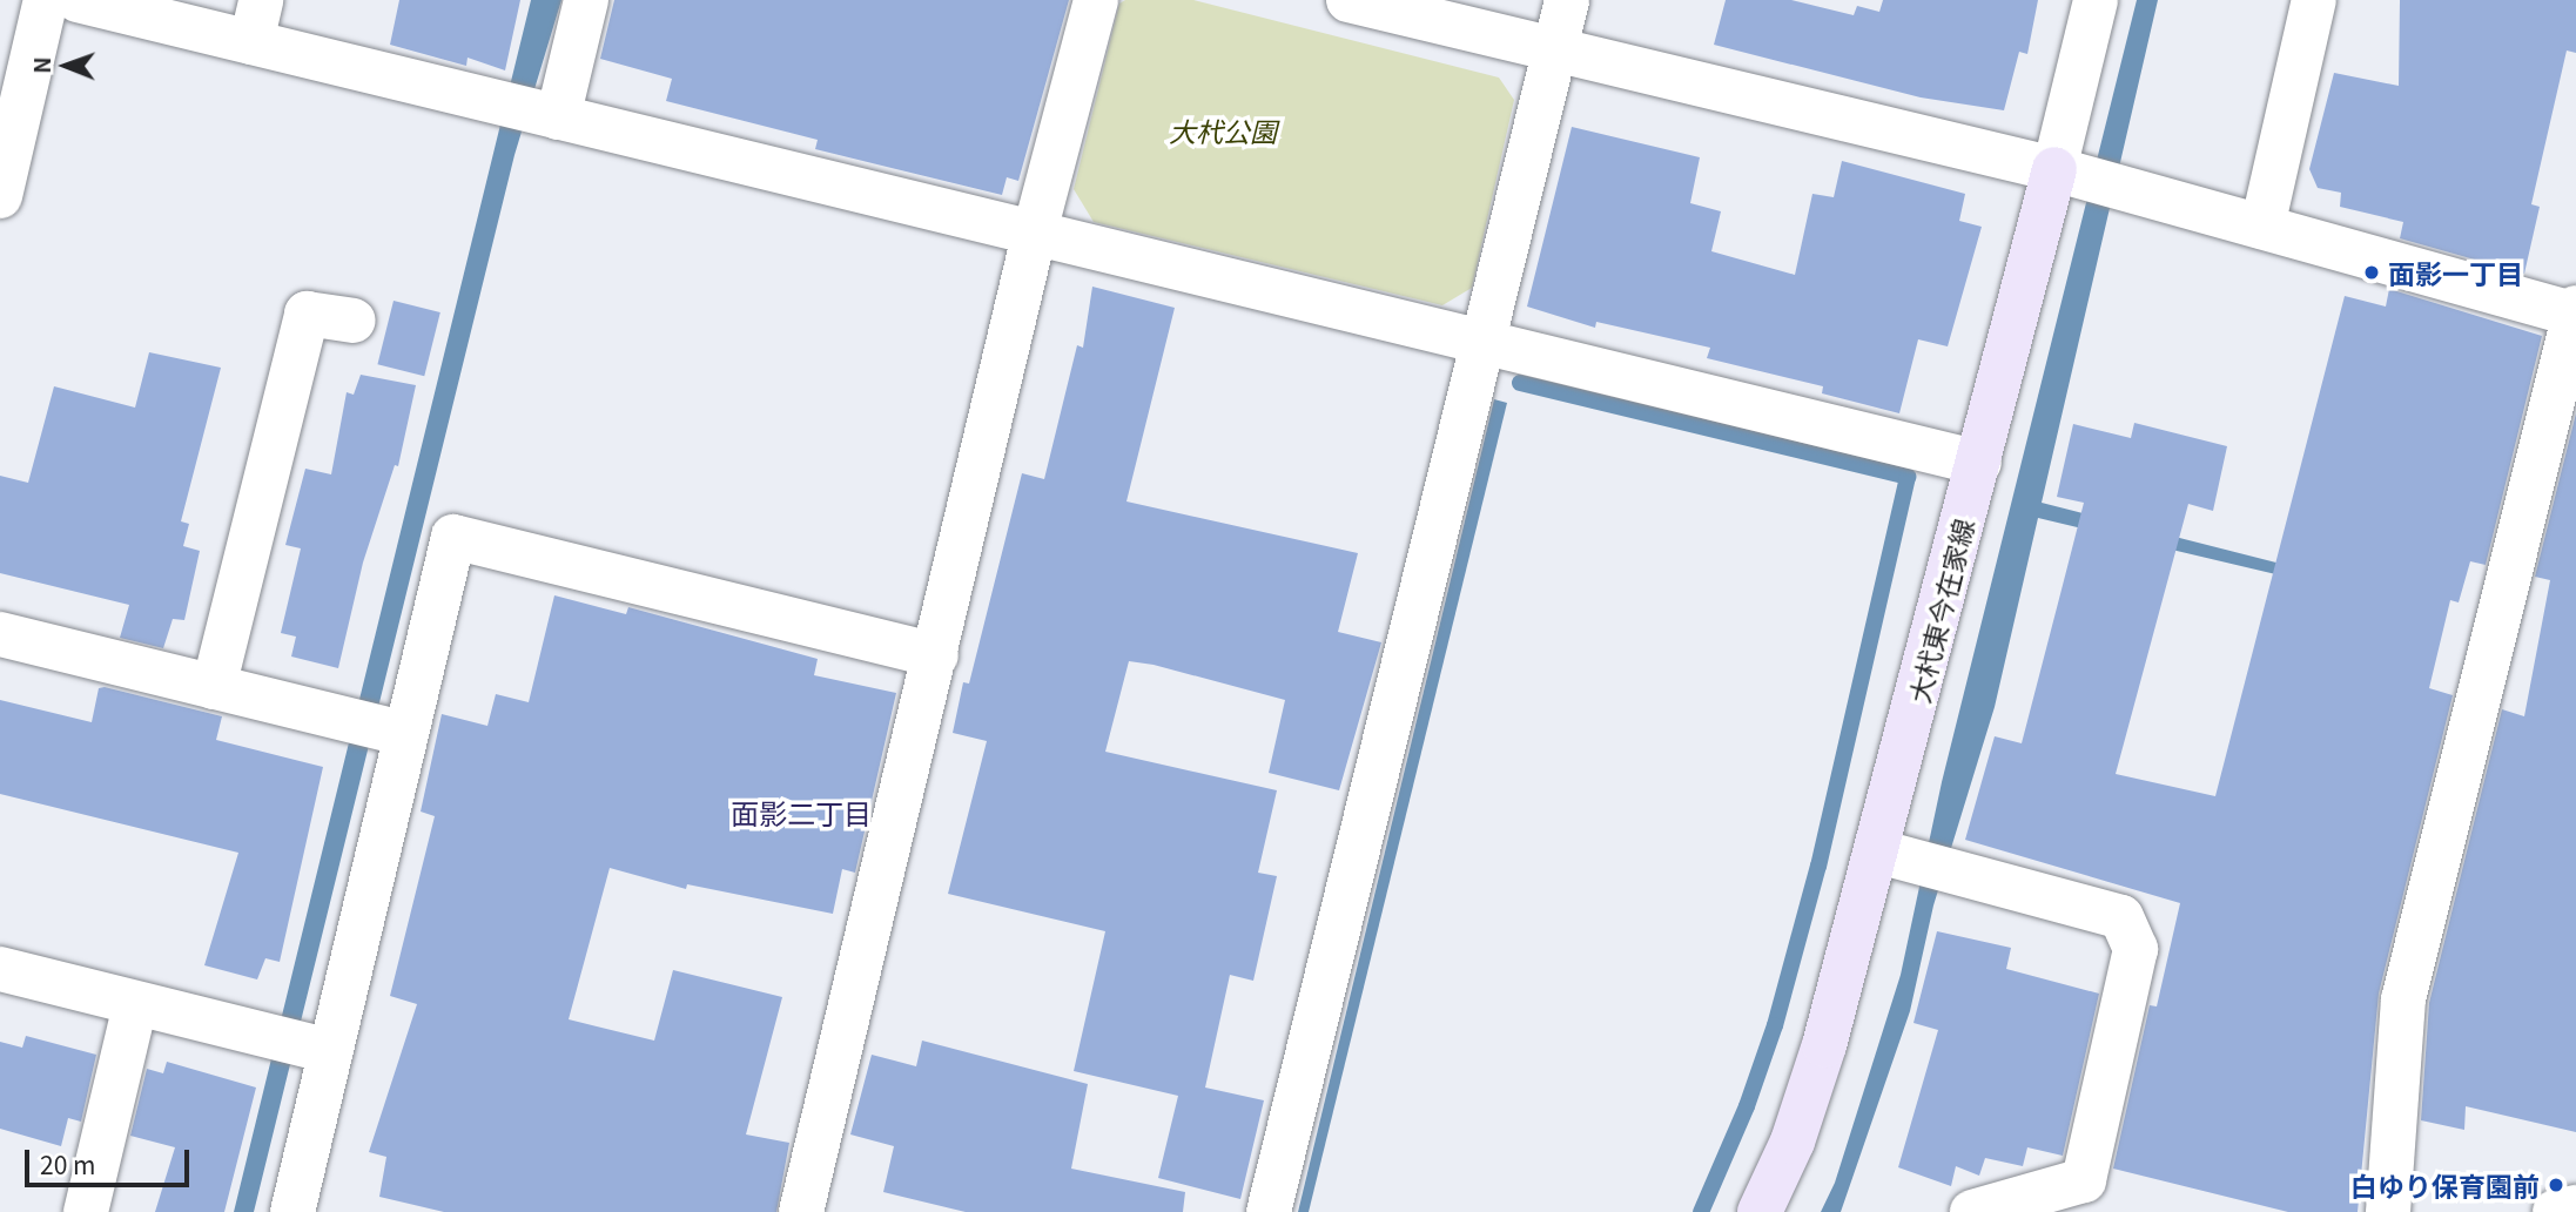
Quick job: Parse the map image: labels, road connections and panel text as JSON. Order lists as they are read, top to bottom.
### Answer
{
  "streets": {
    "street": ["大杙東今在家線"]
  },
  "districts": ["面影二丁目"],
  "parks": ["大杙公園"],
  "places": ["面影一丁目", "白ゆり保育園前"],
  "scale_bar": "20 m",
  "north": "left"
}
